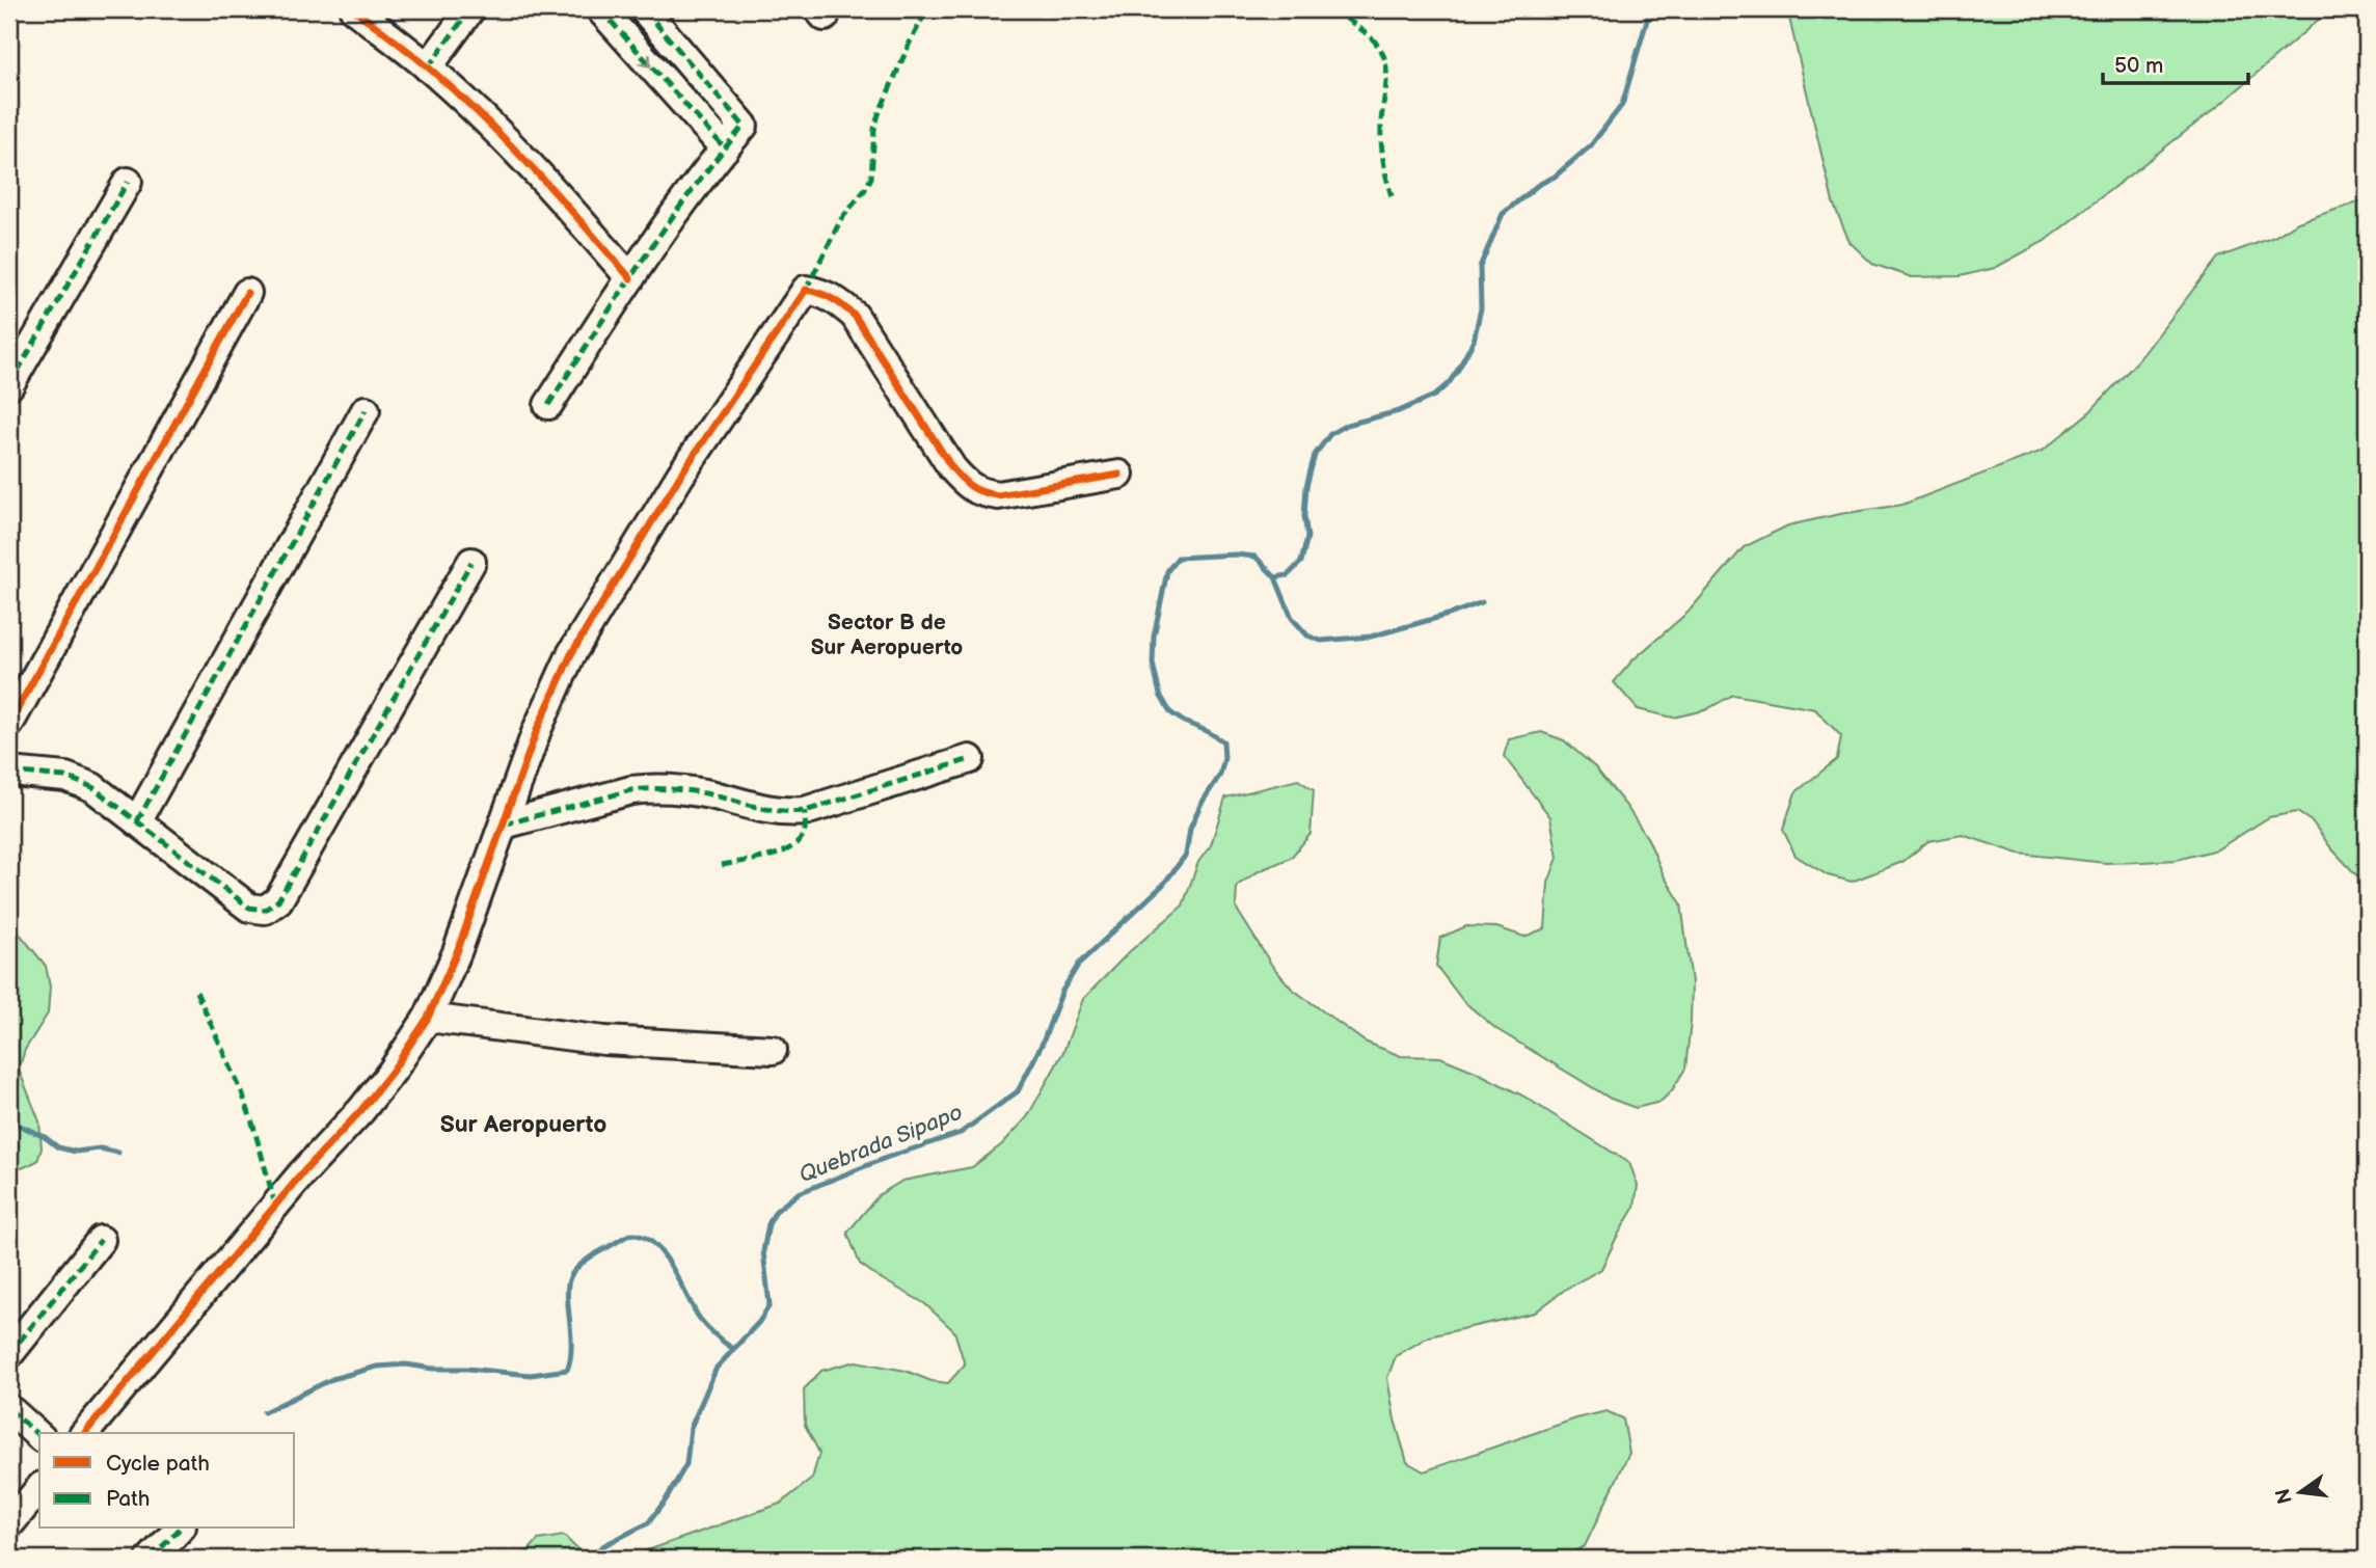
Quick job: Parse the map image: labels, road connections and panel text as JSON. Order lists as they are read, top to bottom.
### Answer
{
  "districts": ["Sector B de Sur Aeropuerto", "Sur Aeropuerto"],
  "water": ["Quebrada Sipapo"],
  "legend": ["Cycle path", "Path"],
  "scale_bar": "50 m",
  "north": "left"
}
